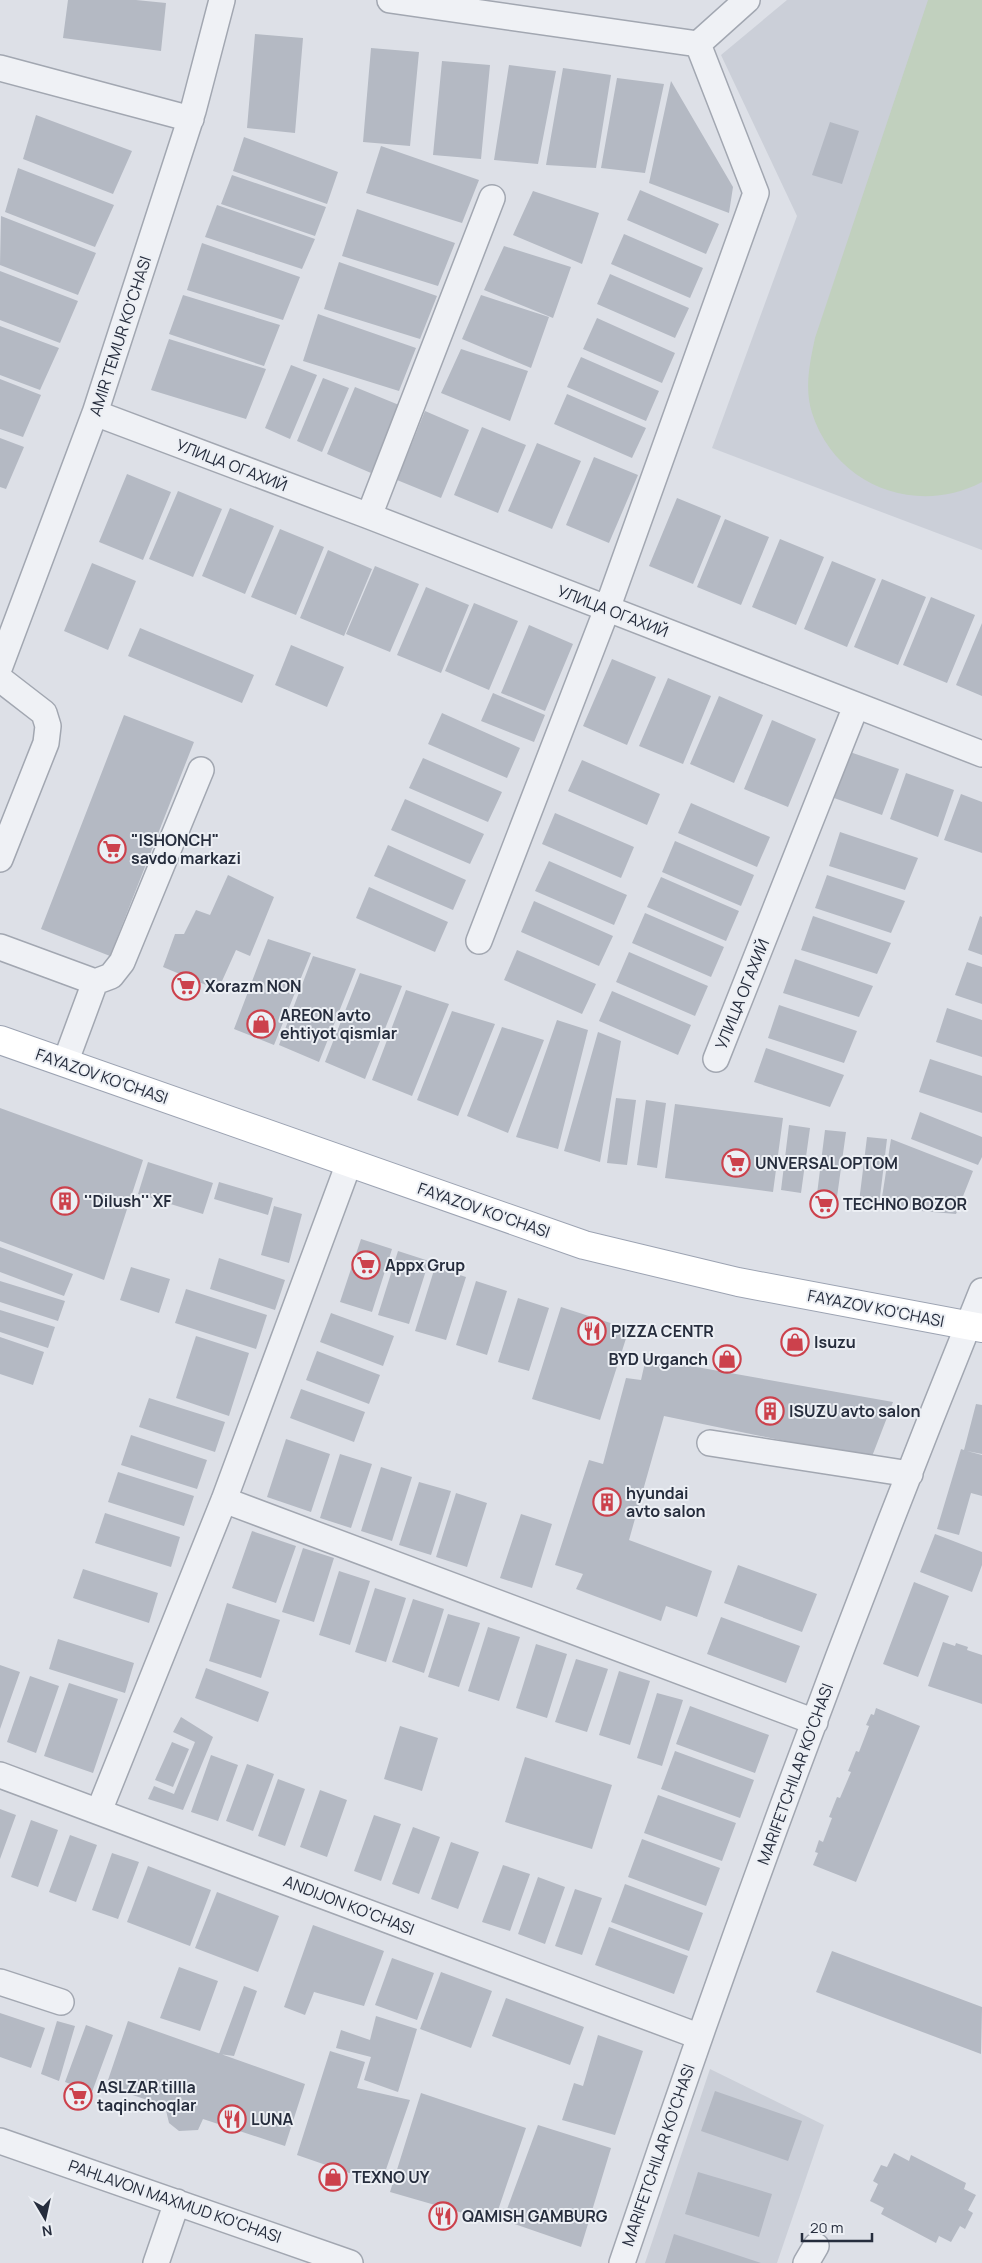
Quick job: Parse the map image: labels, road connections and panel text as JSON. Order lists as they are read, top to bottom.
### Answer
{
  "streets": {
    "main road": ["FAYAZOV KO'CHASI"],
    "street": [
      "AMIR TEMUR KO'CHASI",
      "УЛИЦА ОГАХИЙ",
      "MARIFETCHILAR KO'CHASI",
      "ANDIJON KO'CHASI",
      "PAHLAVON MAXMUD KO'CHASI"
    ]
  },
  "crossings": [
    ["AMIR TEMUR KO'CHASI", "УЛИЦА ОГАХИЙ"],
    ["FAYAZOV KO'CHASI", "MARIFETCHILAR KO'CHASI"],
    ["MARIFETCHILAR KO'CHASI", "ANDIJON KO'CHASI"]
  ],
  "places": {
    "supermarket": [
      "\"ISHONCH\" savdo markazi",
      "Xorazm NON",
      "UNVERSAL OPTOM",
      "TECHNO BOZOR",
      "Appx Grup",
      "ASLZAR tillla taqinchoqlar"
    ],
    "shop": [
      "AREON avto ehtiyot qismlar",
      "Isuzu",
      "BYD Urganch",
      "TEXNO UY"
    ],
    "building": ["''Dilush'' XF", "ISUZU avto salon", "hyundai avto salon"],
    "restaurant": ["PIZZA CENTR", "LUNA", "QAMISH GAMBURG"]
  },
  "scale_bar": "20 m",
  "north": "bottom"
}
